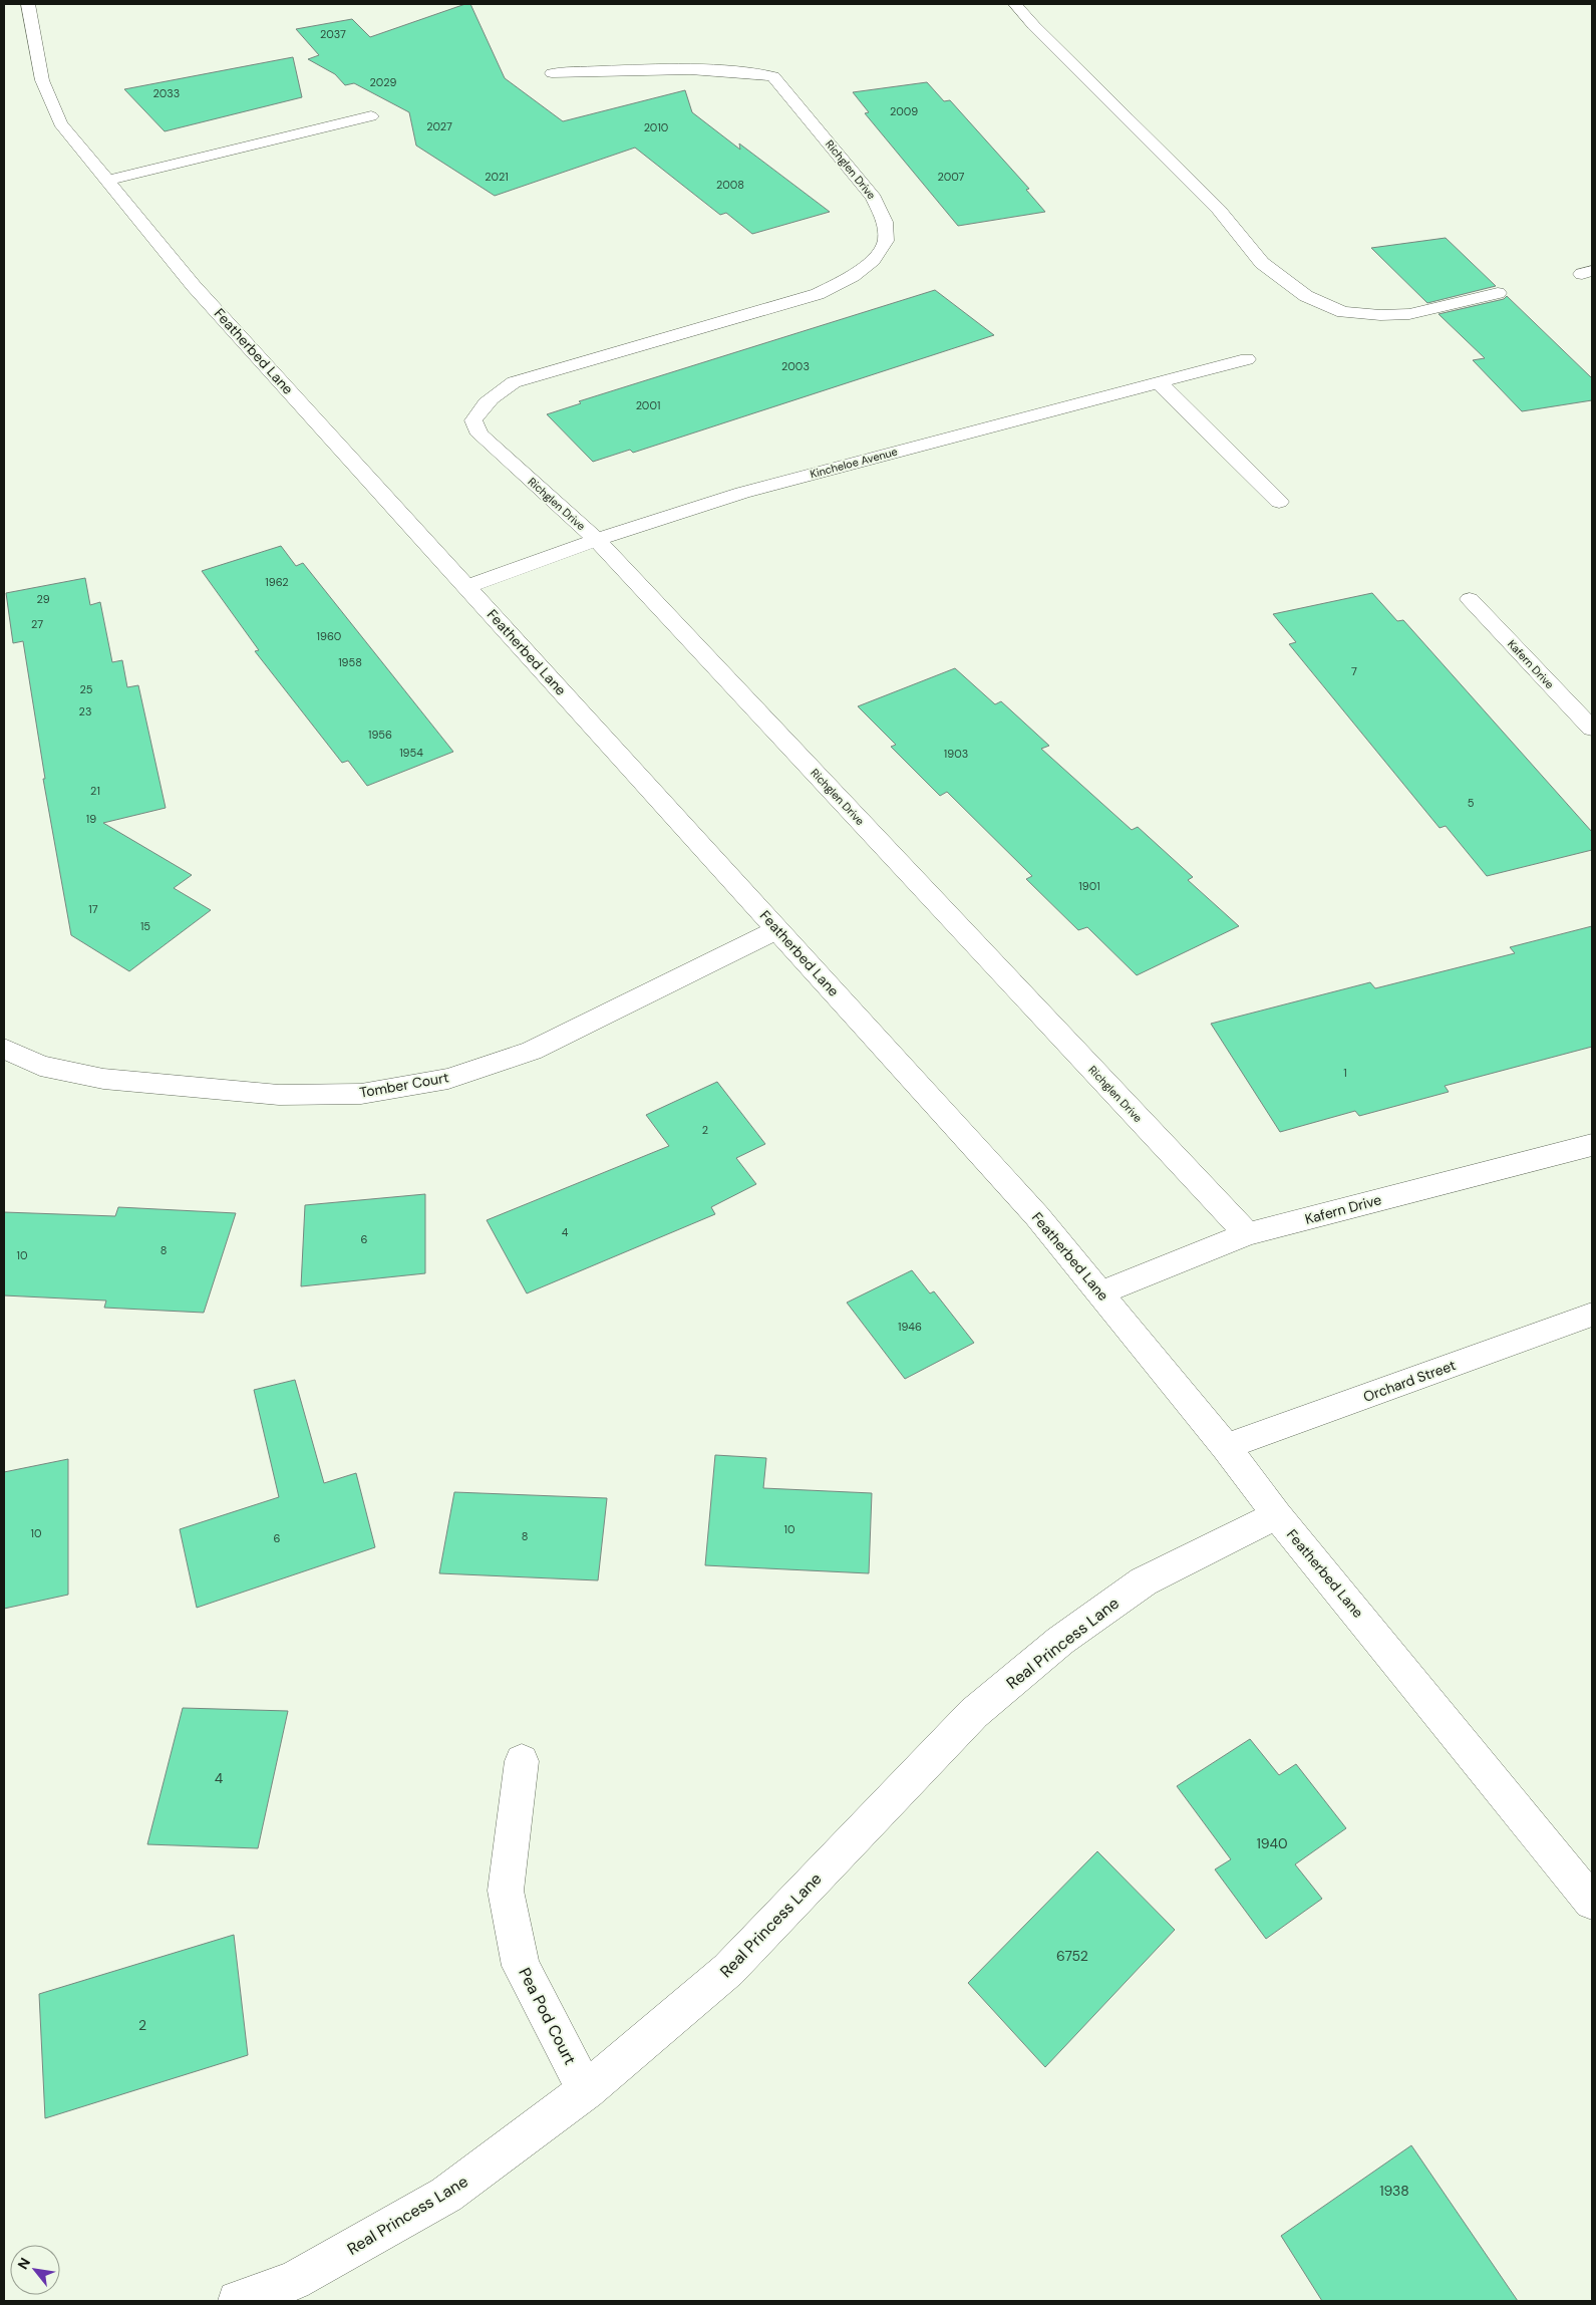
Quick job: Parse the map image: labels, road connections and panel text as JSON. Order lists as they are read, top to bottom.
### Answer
{
  "streets": {
    "street": [
      "Richglen Drive",
      "Featherbed Lane",
      "Kincheloe Avenue",
      "Kafern Drive",
      "Tomber Court",
      "Orchard Street",
      "Real Princess Lane",
      "Pea Pod Court"
    ]
  },
  "crossings": [
    ["Richglen Drive", "Kincheloe Avenue"],
    ["Richglen Drive", "Kafern Drive"],
    ["Featherbed Lane", "Kincheloe Avenue"],
    ["Featherbed Lane", "Kafern Drive"],
    ["Featherbed Lane", "Tomber Court"],
    ["Featherbed Lane", "Orchard Street"],
    ["Featherbed Lane", "Real Princess Lane"],
    ["Real Princess Lane", "Pea Pod Court"]
  ],
  "house_numbers": [
    "2037",
    "2029",
    "2033",
    "2009",
    "2027",
    "2010",
    "2021",
    "2007",
    "2008",
    "2003",
    "2001",
    "1962",
    "29",
    "27",
    "1960",
    "1958",
    "7",
    "25",
    "23",
    "1956",
    "1954",
    "1903",
    "21",
    "5",
    "19",
    "1901",
    "17",
    "15",
    "1",
    "2",
    "4",
    "6",
    "8",
    "10",
    "1946",
    "10",
    "10",
    "8",
    "6",
    "4",
    "1940",
    "6752",
    "2",
    "1938"
  ],
  "north": "top left"
}
